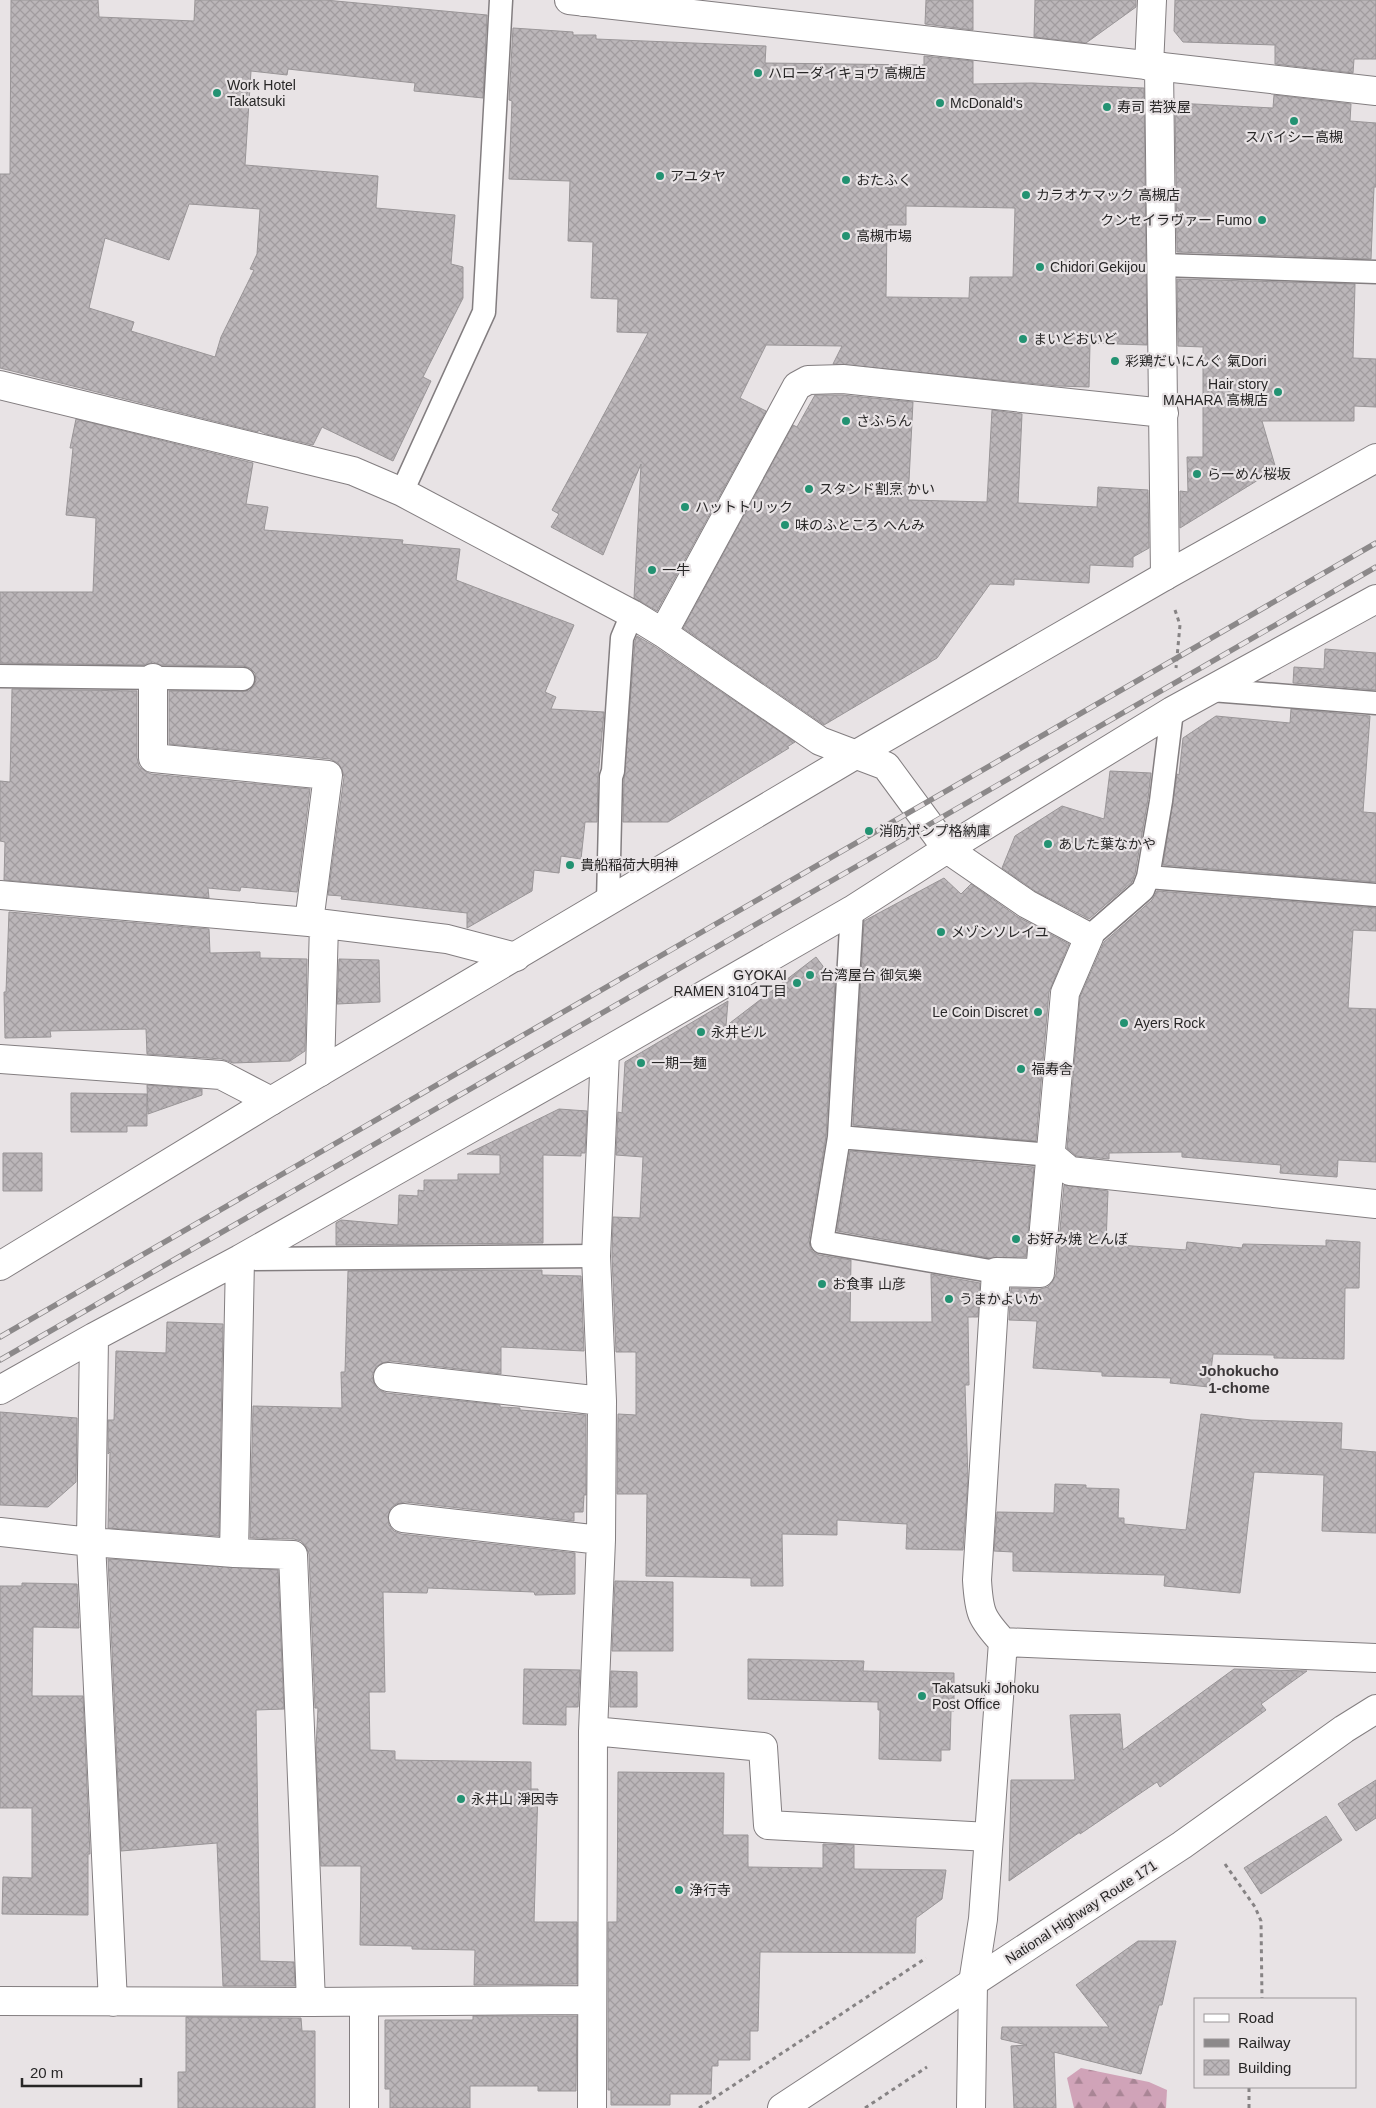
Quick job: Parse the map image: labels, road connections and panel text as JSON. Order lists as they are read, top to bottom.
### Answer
{
  "streets": {
    "main road": ["National Highway Route 171"]
  },
  "districts": ["Johokucho 1-chome"],
  "places": [
    "ハローダイキョウ 高槻店",
    "Work Hotel Takatsuki",
    "McDonald's",
    "寿司 若狭屋",
    "スパイシー高槻",
    "アユタヤ",
    "おたふく",
    "カラオケマック 高槻店",
    "クンセイラヴァー Fumo",
    "高槻市場",
    "Chidori Gekijou",
    "まいどおいど",
    "彩鶏だいにんぐ 氣Dori",
    "Hair story MAHARA 高槻店",
    "さふらん",
    "らーめん桜坂",
    "スタンド割烹 かい",
    "ハットトリック",
    "味のふところ へんみ",
    "一牛",
    "消防ポンプ格納庫",
    "あした葉なかや",
    "貴船稲荷大明神",
    "メゾンソレイユ",
    "台湾屋台 御気樂",
    "GYOKAI RAMEN 3104丁目",
    "Le Coin Discret",
    "Ayers Rock",
    "永井ビル",
    "一期一麺",
    "福寿舎",
    "お好み焼 とんぼ",
    "お食事 山彦",
    "うまかよいか",
    "Takatsuki Johoku Post Office",
    "永井山 淨因寺",
    "浄行寺"
  ],
  "legend": ["Road", "Railway", "Building"],
  "scale_bar": "20 m"
}
